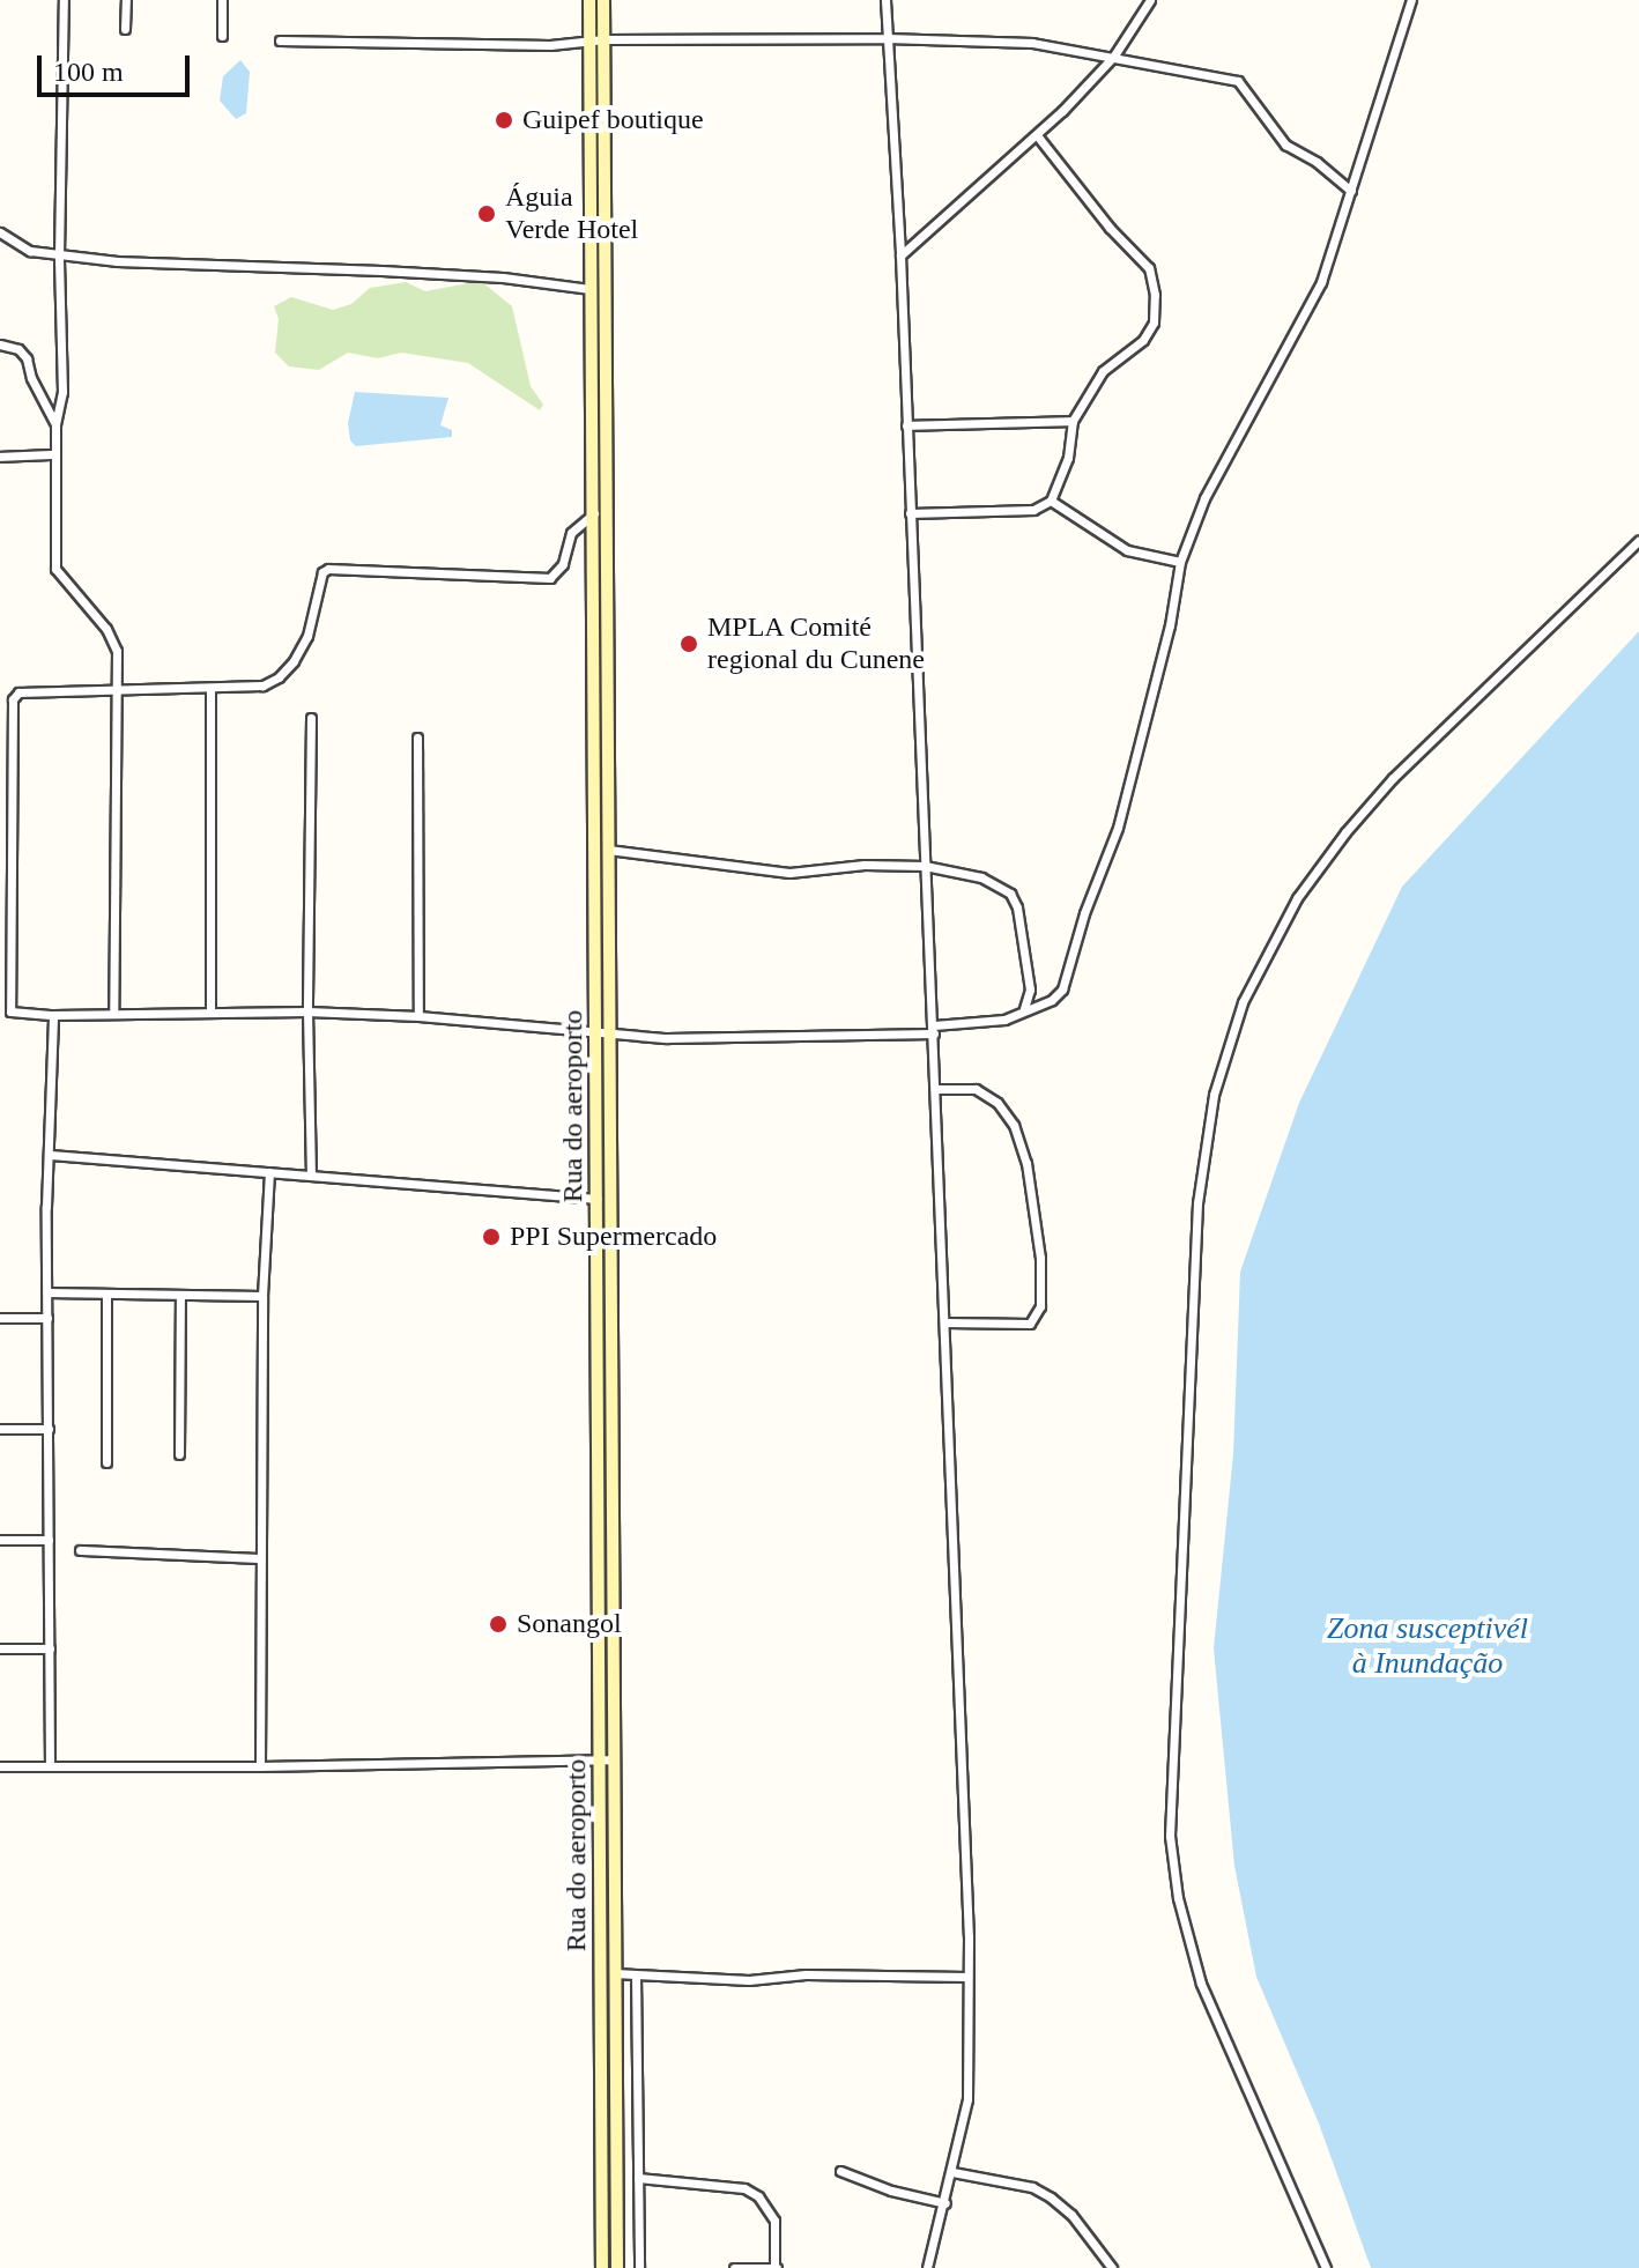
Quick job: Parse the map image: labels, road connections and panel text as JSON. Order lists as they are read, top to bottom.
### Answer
{
  "streets": {
    "main road": ["Rua do aeroporto"]
  },
  "water": ["Zona susceptivél à Inundação"],
  "places": [
    "Guipef boutique",
    "Águia Verde Hotel",
    "MPLA Comité regional du Cunene",
    "PPI Supermercado",
    "Sonangol"
  ],
  "scale_bar": "100 m"
}
